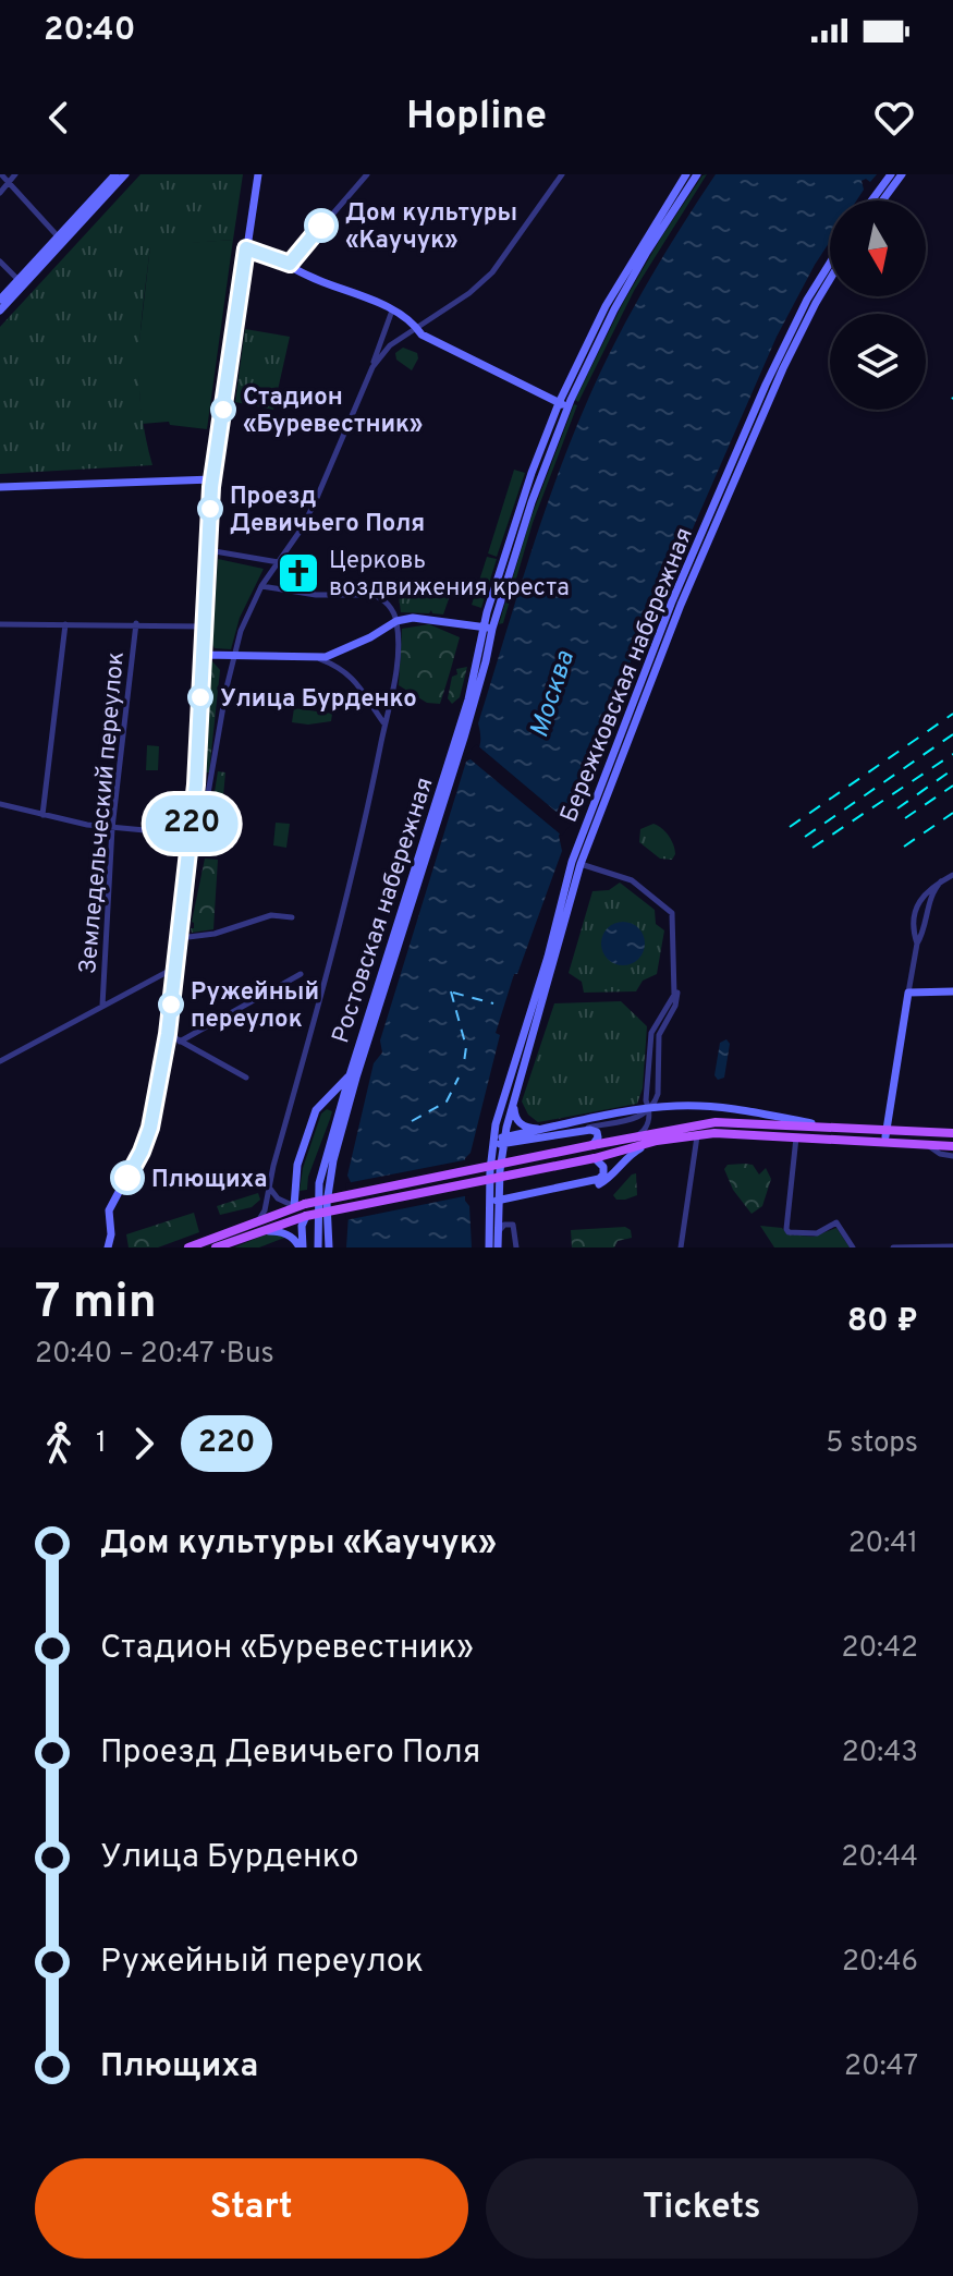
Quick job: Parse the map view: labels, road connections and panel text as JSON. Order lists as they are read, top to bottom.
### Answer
{
  "streets": {
    "main road": ["Бережковская набережная", "Ростовская набережная"],
    "street": ["Земледельческий переулок"]
  },
  "water": ["Москва"],
  "places": {
    "other": [
      "Дом культуры «Каучук»",
      "Стадион «Буревестник»",
      "Проезд Девичьего Поля",
      "Улица Бурденко",
      "Ружейный переулок",
      "Плющиха"
    ],
    "church": ["Церковь воздвижения креста"]
  },
  "lines": ["bus line 220"],
  "north": "bottom",
  "page": {
    "status": "20:40",
    "header": "Hopline",
    "on_map": "220",
    "heading": ["7 min", "20:40 – 20:47 · Bus", "80 ₽"],
    "legs": ["1", "220", "5 stops"],
    "list": [
      {
        "name": "Дом культуры «Каучук»",
        "value": "20:41"
      },
      {
        "name": "Стадион «Буревестник»",
        "value": "20:42"
      },
      {
        "name": "Проезд Девичьего Поля",
        "value": "20:43"
      },
      {
        "name": "Улица Бурденко",
        "value": "20:44"
      },
      {
        "name": "Ружейный переулок",
        "value": "20:46"
      },
      {
        "name": "Плющиха",
        "value": "20:47"
      }
    ],
    "buttons": ["Start", "Tickets"]
  }
}
